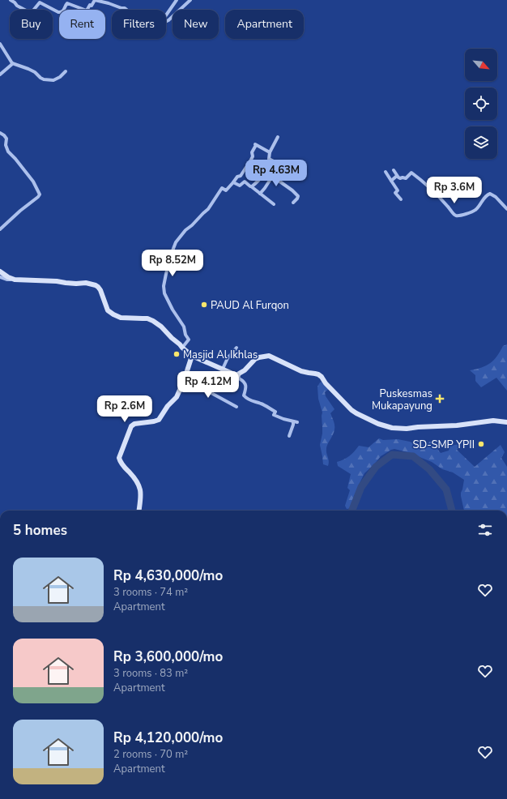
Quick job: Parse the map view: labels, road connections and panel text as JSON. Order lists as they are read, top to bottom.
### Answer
{
  "places": {
    "other": ["PAUD Al Furqon", "Masjid Al Ikhlas", "SD-SMP YPII"],
    "health": ["Puskesmas Mukapayung"]
  },
  "north": "bottom right",
  "page": {
    "chip": [
      "Buy",
      "Rent",
      "Filters",
      "New",
      "Apartment"
    ],
    "price": [
      "Rp 4.63M",
      "Rp 3.6M",
      "Rp 8.52M",
      "Rp 4.12M",
      "Rp 2.6M"
    ],
    "heading": "5 homes",
    "list": [
      {
        "name": "Rp 4,630,000/mo",
        "note": "3 rooms · 74 m² · Apartment"
      },
      {
        "name": "Rp 3,600,000/mo",
        "note": "3 rooms · 83 m² · Apartment"
      },
      {
        "name": "Rp 4,120,000/mo",
        "note": "2 rooms · 70 m² · Apartment"
      }
    ]
  }
}
